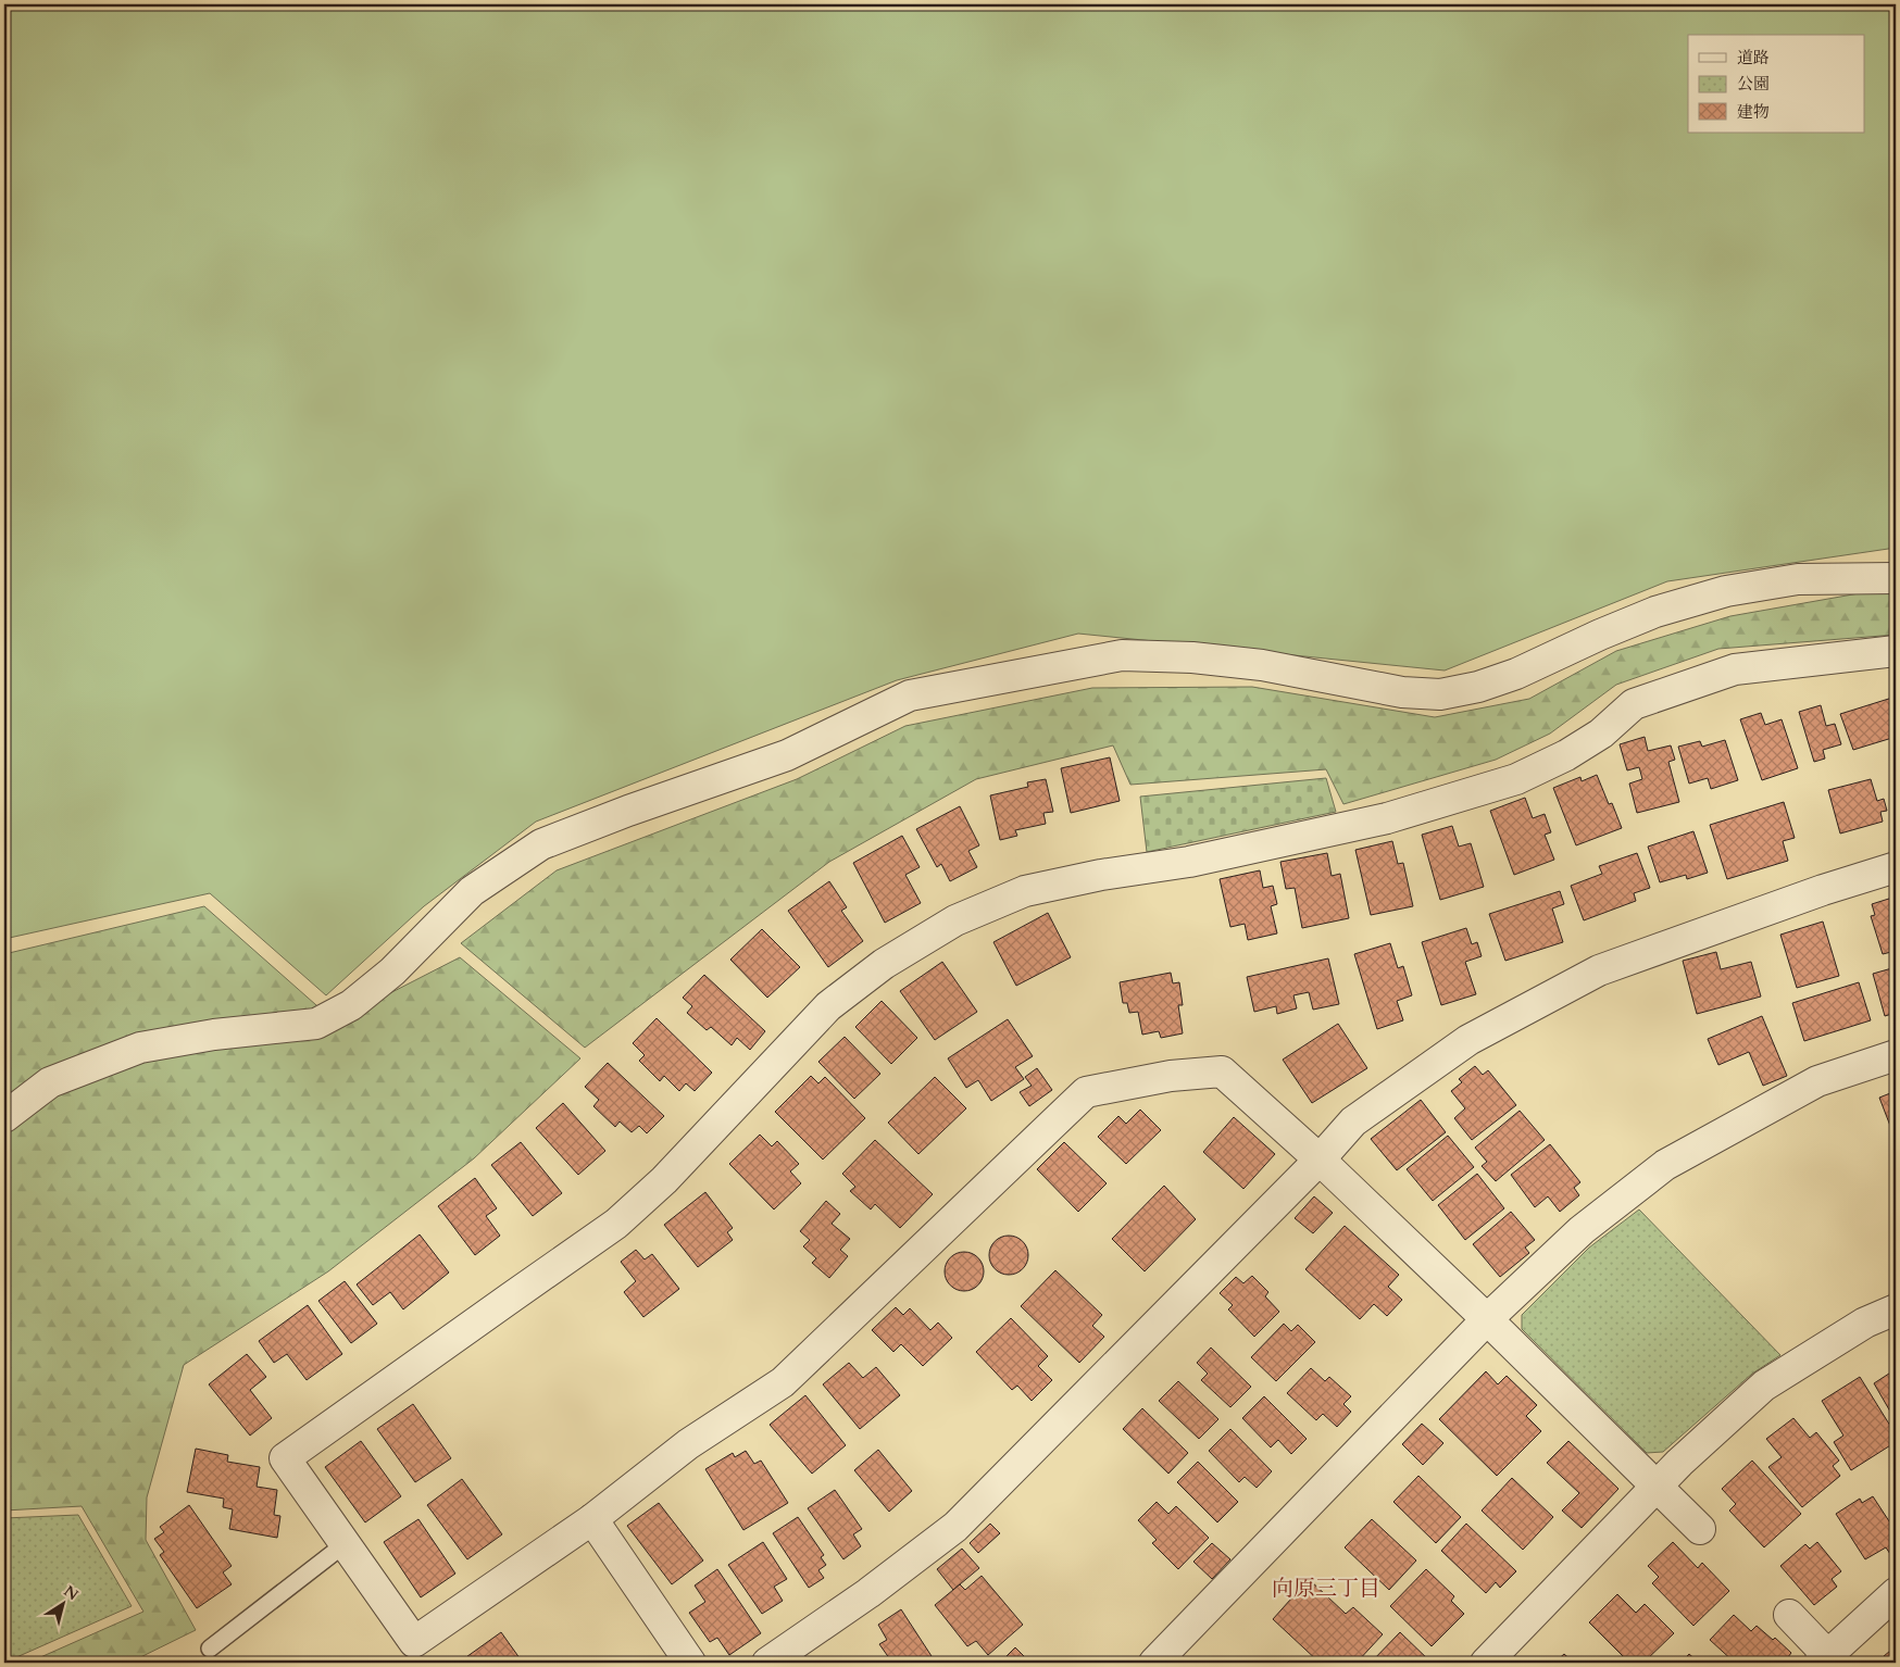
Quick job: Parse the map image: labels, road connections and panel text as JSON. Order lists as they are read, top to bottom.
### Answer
{
  "districts": ["向原三丁目"],
  "legend": ["道路", "公園", "建物"],
  "north": "top right"
}
